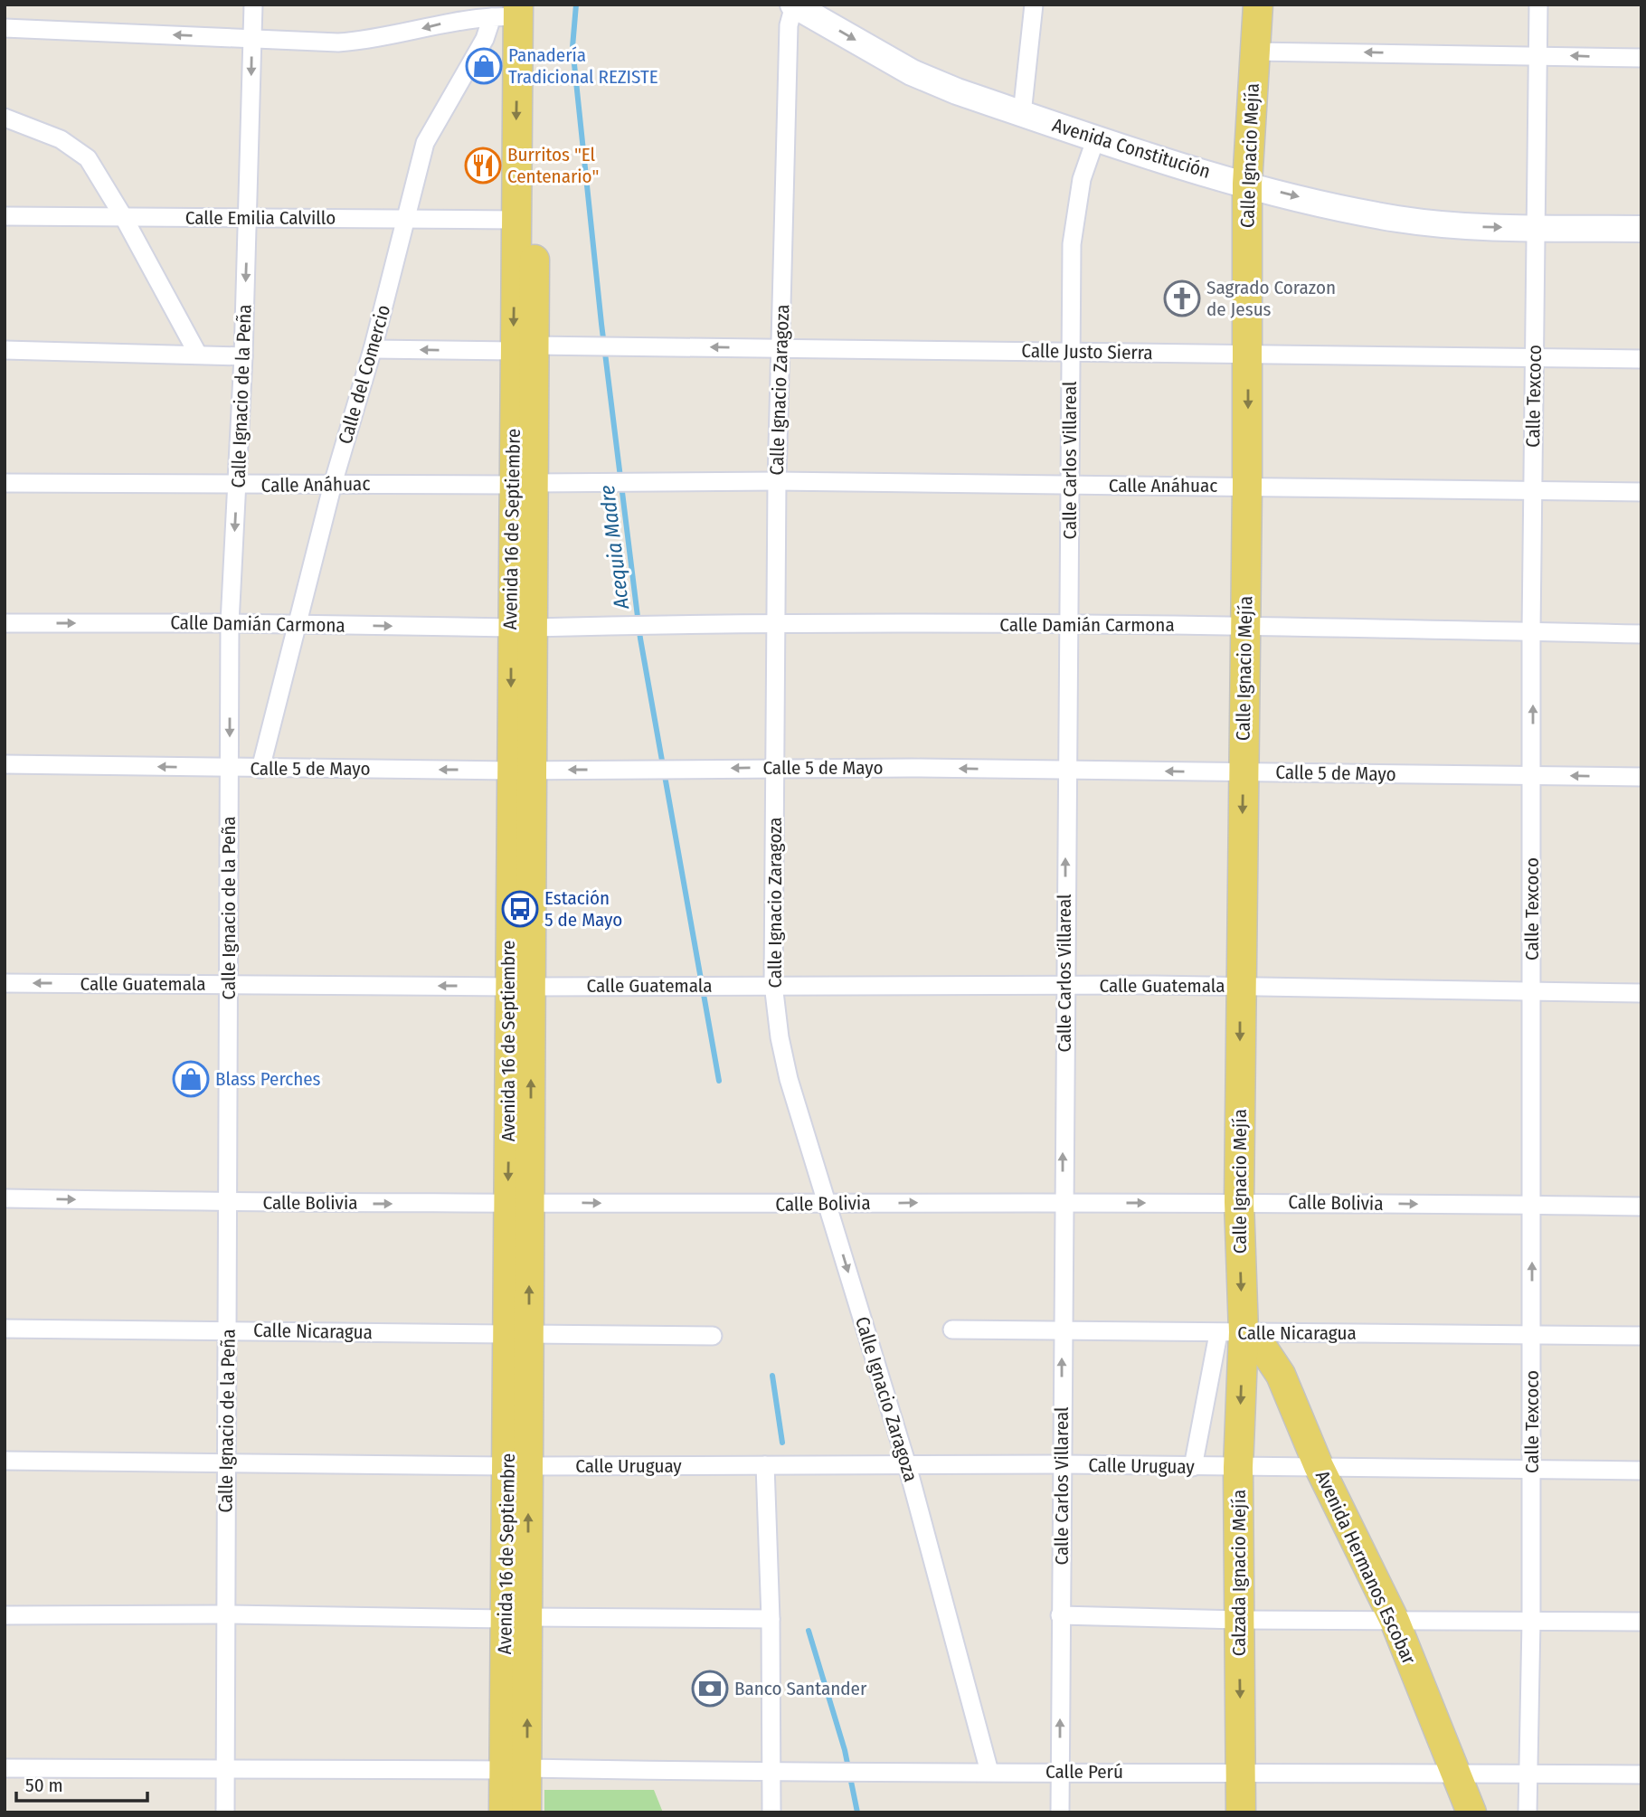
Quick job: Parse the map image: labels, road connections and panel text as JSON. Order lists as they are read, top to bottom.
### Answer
{
  "streets": {
    "main road": [
      "Calle Ignacio Mejía",
      "Avenida 16 de Septiembre",
      "Avenida Hermanos Escobar",
      "Calzada Ignacio Mejía"
    ],
    "street": [
      "Avenida Constitución",
      "Calle Emilia Calvillo",
      "Calle Justo Sierra",
      "Calle del Comercio",
      "Calle Ignacio Zaragoza",
      "Calle Ignacio de la Peña",
      "Calle Texcoco",
      "Calle Carlos Villareal",
      "Calle Anáhuac",
      "Calle Damián Carmona",
      "Calle 5 de Mayo",
      "Calle Guatemala",
      "Calle Bolivia",
      "Calle Nicaragua",
      "Calle Uruguay",
      "Calle Perú"
    ]
  },
  "crossings": [
    ["Avenida Constitución", "Calle Ignacio Mejía"],
    ["Avenida Constitución", "Calle Ignacio Zaragoza"],
    ["Avenida Constitución", "Calle Texcoco"],
    ["Avenida Constitución", "Calle Carlos Villareal"],
    ["Calle Ignacio Mejía", "Calle Justo Sierra"],
    ["Calle Ignacio Mejía", "Calle Anáhuac"],
    ["Calle Ignacio Mejía", "Calle Damián Carmona"],
    ["Calle Ignacio Mejía", "Calle 5 de Mayo"],
    ["Calle Ignacio Mejía", "Calle Guatemala"],
    ["Calle Ignacio Mejía", "Calle Bolivia"],
    ["Calle Ignacio Mejía", "Calle Nicaragua"],
    ["Calle Ignacio Mejía", "Avenida Hermanos Escobar"],
    ["Calle Ignacio Mejía", "Calzada Ignacio Mejía"],
    ["Calle Emilia Calvillo", "Calle del Comercio"],
    ["Calle Emilia Calvillo", "Calle Ignacio de la Peña"],
    ["Calle Emilia Calvillo", "Avenida 16 de Septiembre"],
    ["Calle Justo Sierra", "Calle del Comercio"],
    ["Calle Justo Sierra", "Calle Ignacio Zaragoza"],
    ["Calle Justo Sierra", "Calle Texcoco"],
    ["Calle Justo Sierra", "Calle Carlos Villareal"],
    ["Calle Justo Sierra", "Avenida 16 de Septiembre"],
    ["Calle del Comercio", "Calle Anáhuac"],
    ["Calle del Comercio", "Avenida 16 de Septiembre"],
    ["Calle del Comercio", "Calle Damián Carmona"],
    ["Calle del Comercio", "Calle 5 de Mayo"],
    ["Calle Ignacio Zaragoza", "Calle Anáhuac"],
    ["Calle Ignacio Zaragoza", "Calle Damián Carmona"],
    ["Calle Ignacio Zaragoza", "Calle 5 de Mayo"],
    ["Calle Ignacio Zaragoza", "Calle Guatemala"],
    ["Calle Ignacio Zaragoza", "Calle Bolivia"],
    ["Calle Ignacio Zaragoza", "Calle Uruguay"],
    ["Calle Ignacio Zaragoza", "Calle Perú"],
    ["Calle Ignacio de la Peña", "Calle Anáhuac"],
    ["Calle Ignacio de la Peña", "Calle Damián Carmona"],
    ["Calle Ignacio de la Peña", "Calle 5 de Mayo"],
    ["Calle Ignacio de la Peña", "Calle Guatemala"],
    ["Calle Ignacio de la Peña", "Calle Bolivia"],
    ["Calle Ignacio de la Peña", "Calle Nicaragua"],
    ["Calle Ignacio de la Peña", "Calle Uruguay"],
    ["Calle Ignacio de la Peña", "Calle Perú"],
    ["Calle Texcoco", "Calle Anáhuac"],
    ["Calle Texcoco", "Calle Damián Carmona"],
    ["Calle Texcoco", "Calle 5 de Mayo"],
    ["Calle Texcoco", "Calle Guatemala"],
    ["Calle Texcoco", "Calle Bolivia"],
    ["Calle Texcoco", "Calle Nicaragua"],
    ["Calle Texcoco", "Calle Uruguay"],
    ["Calle Texcoco", "Calle Perú"],
    ["Calle Carlos Villareal", "Calle Anáhuac"],
    ["Calle Carlos Villareal", "Calle Damián Carmona"],
    ["Calle Carlos Villareal", "Calle 5 de Mayo"],
    ["Calle Carlos Villareal", "Calle Guatemala"],
    ["Calle Carlos Villareal", "Calle Bolivia"],
    ["Calle Carlos Villareal", "Calle Nicaragua"],
    ["Calle Carlos Villareal", "Calle Uruguay"],
    ["Calle Carlos Villareal", "Calle Perú"],
    ["Calle Anáhuac", "Avenida 16 de Septiembre"],
    ["Avenida 16 de Septiembre", "Calle Damián Carmona"],
    ["Avenida 16 de Septiembre", "Calle 5 de Mayo"],
    ["Avenida 16 de Septiembre", "Calle Guatemala"],
    ["Avenida 16 de Septiembre", "Calle Bolivia"],
    ["Avenida 16 de Septiembre", "Calle Nicaragua"],
    ["Avenida 16 de Septiembre", "Calle Uruguay"],
    ["Avenida 16 de Septiembre", "Calle Perú"],
    ["Calle Nicaragua", "Avenida Hermanos Escobar"],
    ["Calle Nicaragua", "Calzada Ignacio Mejía"],
    ["Calle Uruguay", "Avenida Hermanos Escobar"],
    ["Calle Uruguay", "Calzada Ignacio Mejía"],
    ["Avenida Hermanos Escobar", "Calzada Ignacio Mejía"],
    ["Avenida Hermanos Escobar", "Calle Perú"],
    ["Calzada Ignacio Mejía", "Calle Perú"]
  ],
  "one_way": [
    "Calle Ignacio Mejía",
    "Calle Carlos Villareal",
    "Calle 5 de Mayo",
    "Calle Bolivia",
    "Calzada Ignacio Mejía"
  ],
  "water": ["Acequia Madre"],
  "places": {
    "shop": ["Panadería Tradicional REZISTE", "Blass Perches"],
    "restaurant": ["Burritos \"El Centenario\""],
    "church": ["Sagrado Corazon de Jesus"],
    "bus stop": ["Estación 5 de Mayo"],
    "bank": ["Banco Santander"]
  },
  "scale_bar": "50 m"
}
